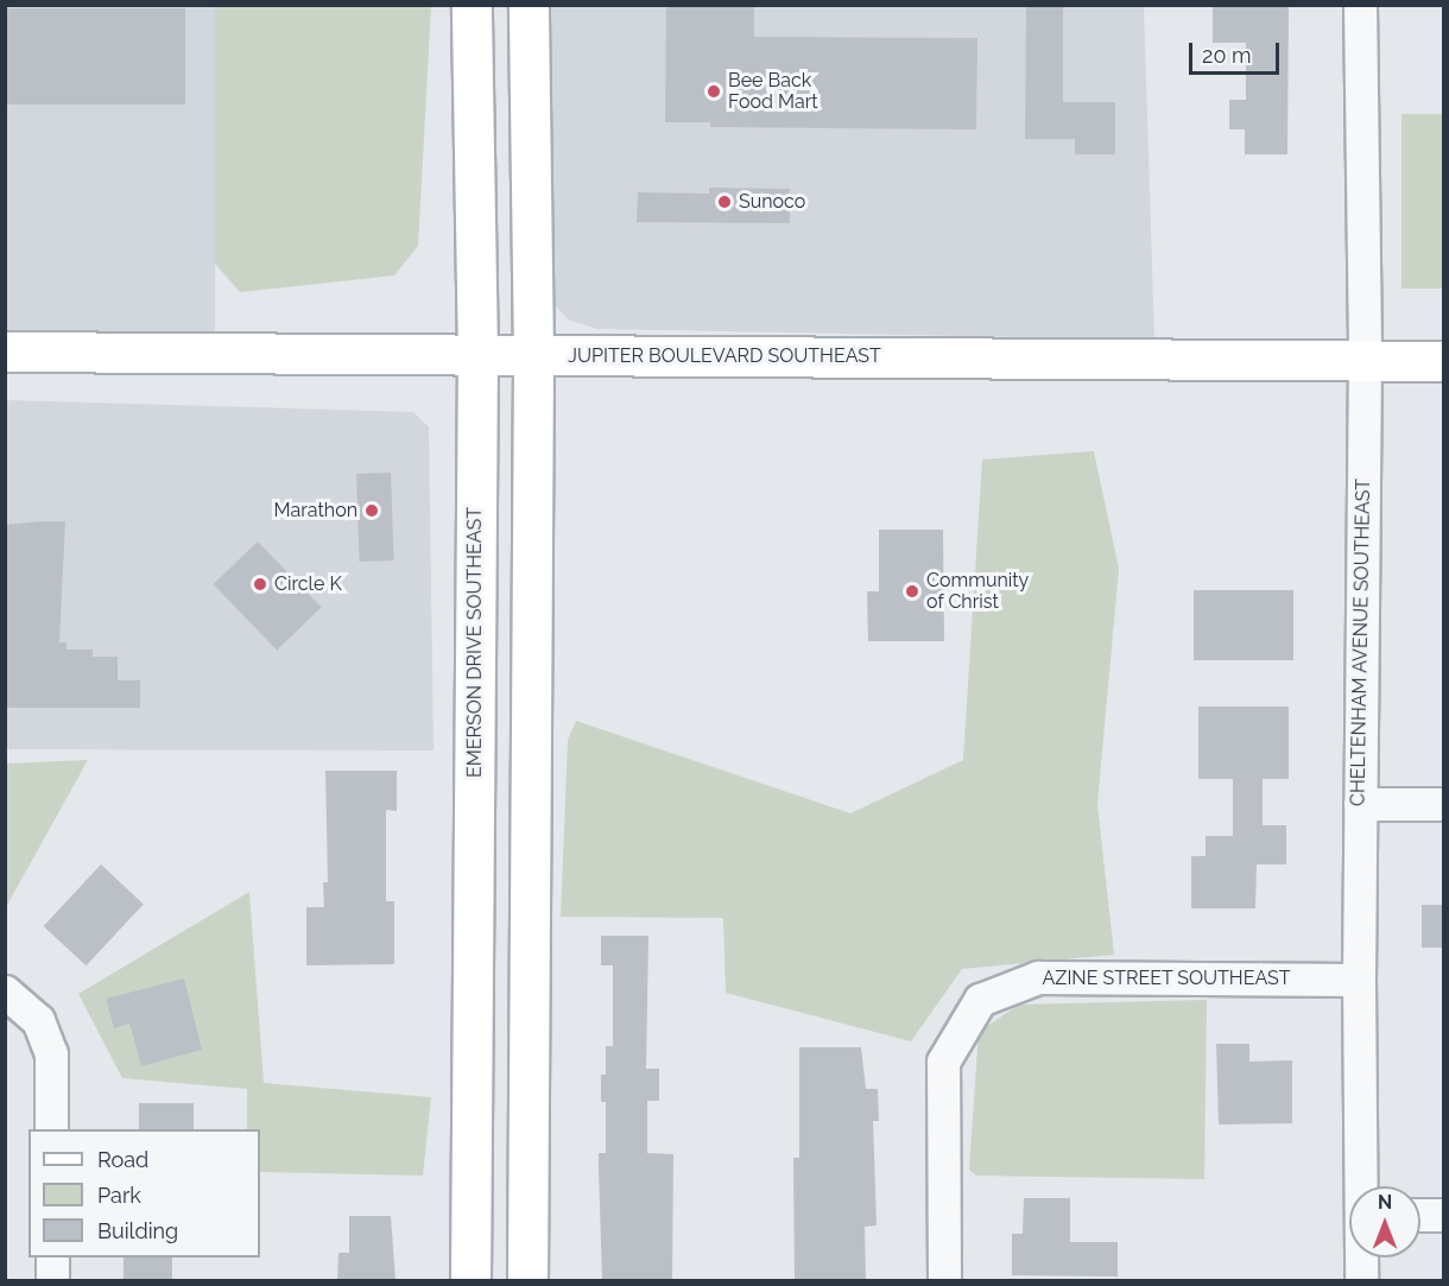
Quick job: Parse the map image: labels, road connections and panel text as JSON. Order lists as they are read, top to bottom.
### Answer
{
  "streets": {
    "street": [
      "JUPITER BOULEVARD SOUTHEAST",
      "EMERSON DRIVE SOUTHEAST",
      "CHELTENHAM AVENUE SOUTHEAST",
      "AZINE STREET SOUTHEAST"
    ]
  },
  "crossings": [
    ["JUPITER BOULEVARD SOUTHEAST", "EMERSON DRIVE SOUTHEAST"],
    ["JUPITER BOULEVARD SOUTHEAST", "CHELTENHAM AVENUE SOUTHEAST"],
    ["CHELTENHAM AVENUE SOUTHEAST", "AZINE STREET SOUTHEAST"]
  ],
  "places": [
    "Bee Back Food Mart",
    "Sunoco",
    "Marathon",
    "Circle K",
    "Community of Christ"
  ],
  "legend": ["Road", "Park", "Building"],
  "scale_bar": "20 m",
  "north": "top"
}
